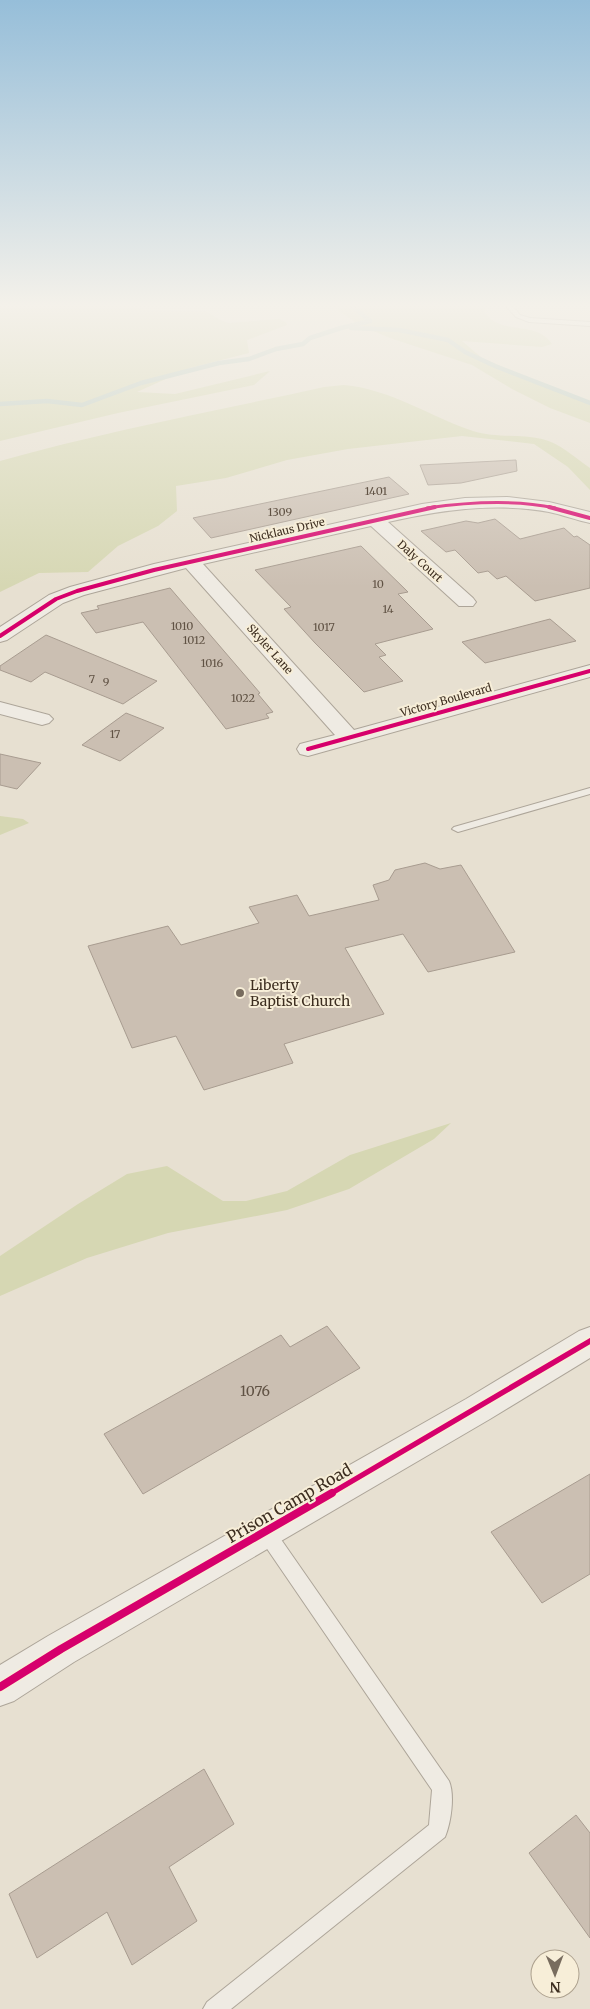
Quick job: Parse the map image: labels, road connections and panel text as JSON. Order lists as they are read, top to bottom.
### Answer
{
  "streets": {
    "street": [
      "Nicklaus Drive",
      "Daly Court",
      "Skyler Lane",
      "Victory Boulevard",
      "Prison Camp Road"
    ]
  },
  "crossings": [
    ["Nicklaus Drive", "Daly Court"],
    ["Nicklaus Drive", "Skyler Lane"],
    ["Skyler Lane", "Victory Boulevard"]
  ],
  "places": ["Liberty Baptist Church"],
  "house_numbers": [
    "1401",
    "1309",
    "10",
    "14",
    "1010",
    "1017",
    "1012",
    "1016",
    "7",
    "9",
    "1022",
    "17",
    "1076"
  ],
  "north": "bottom"
}
